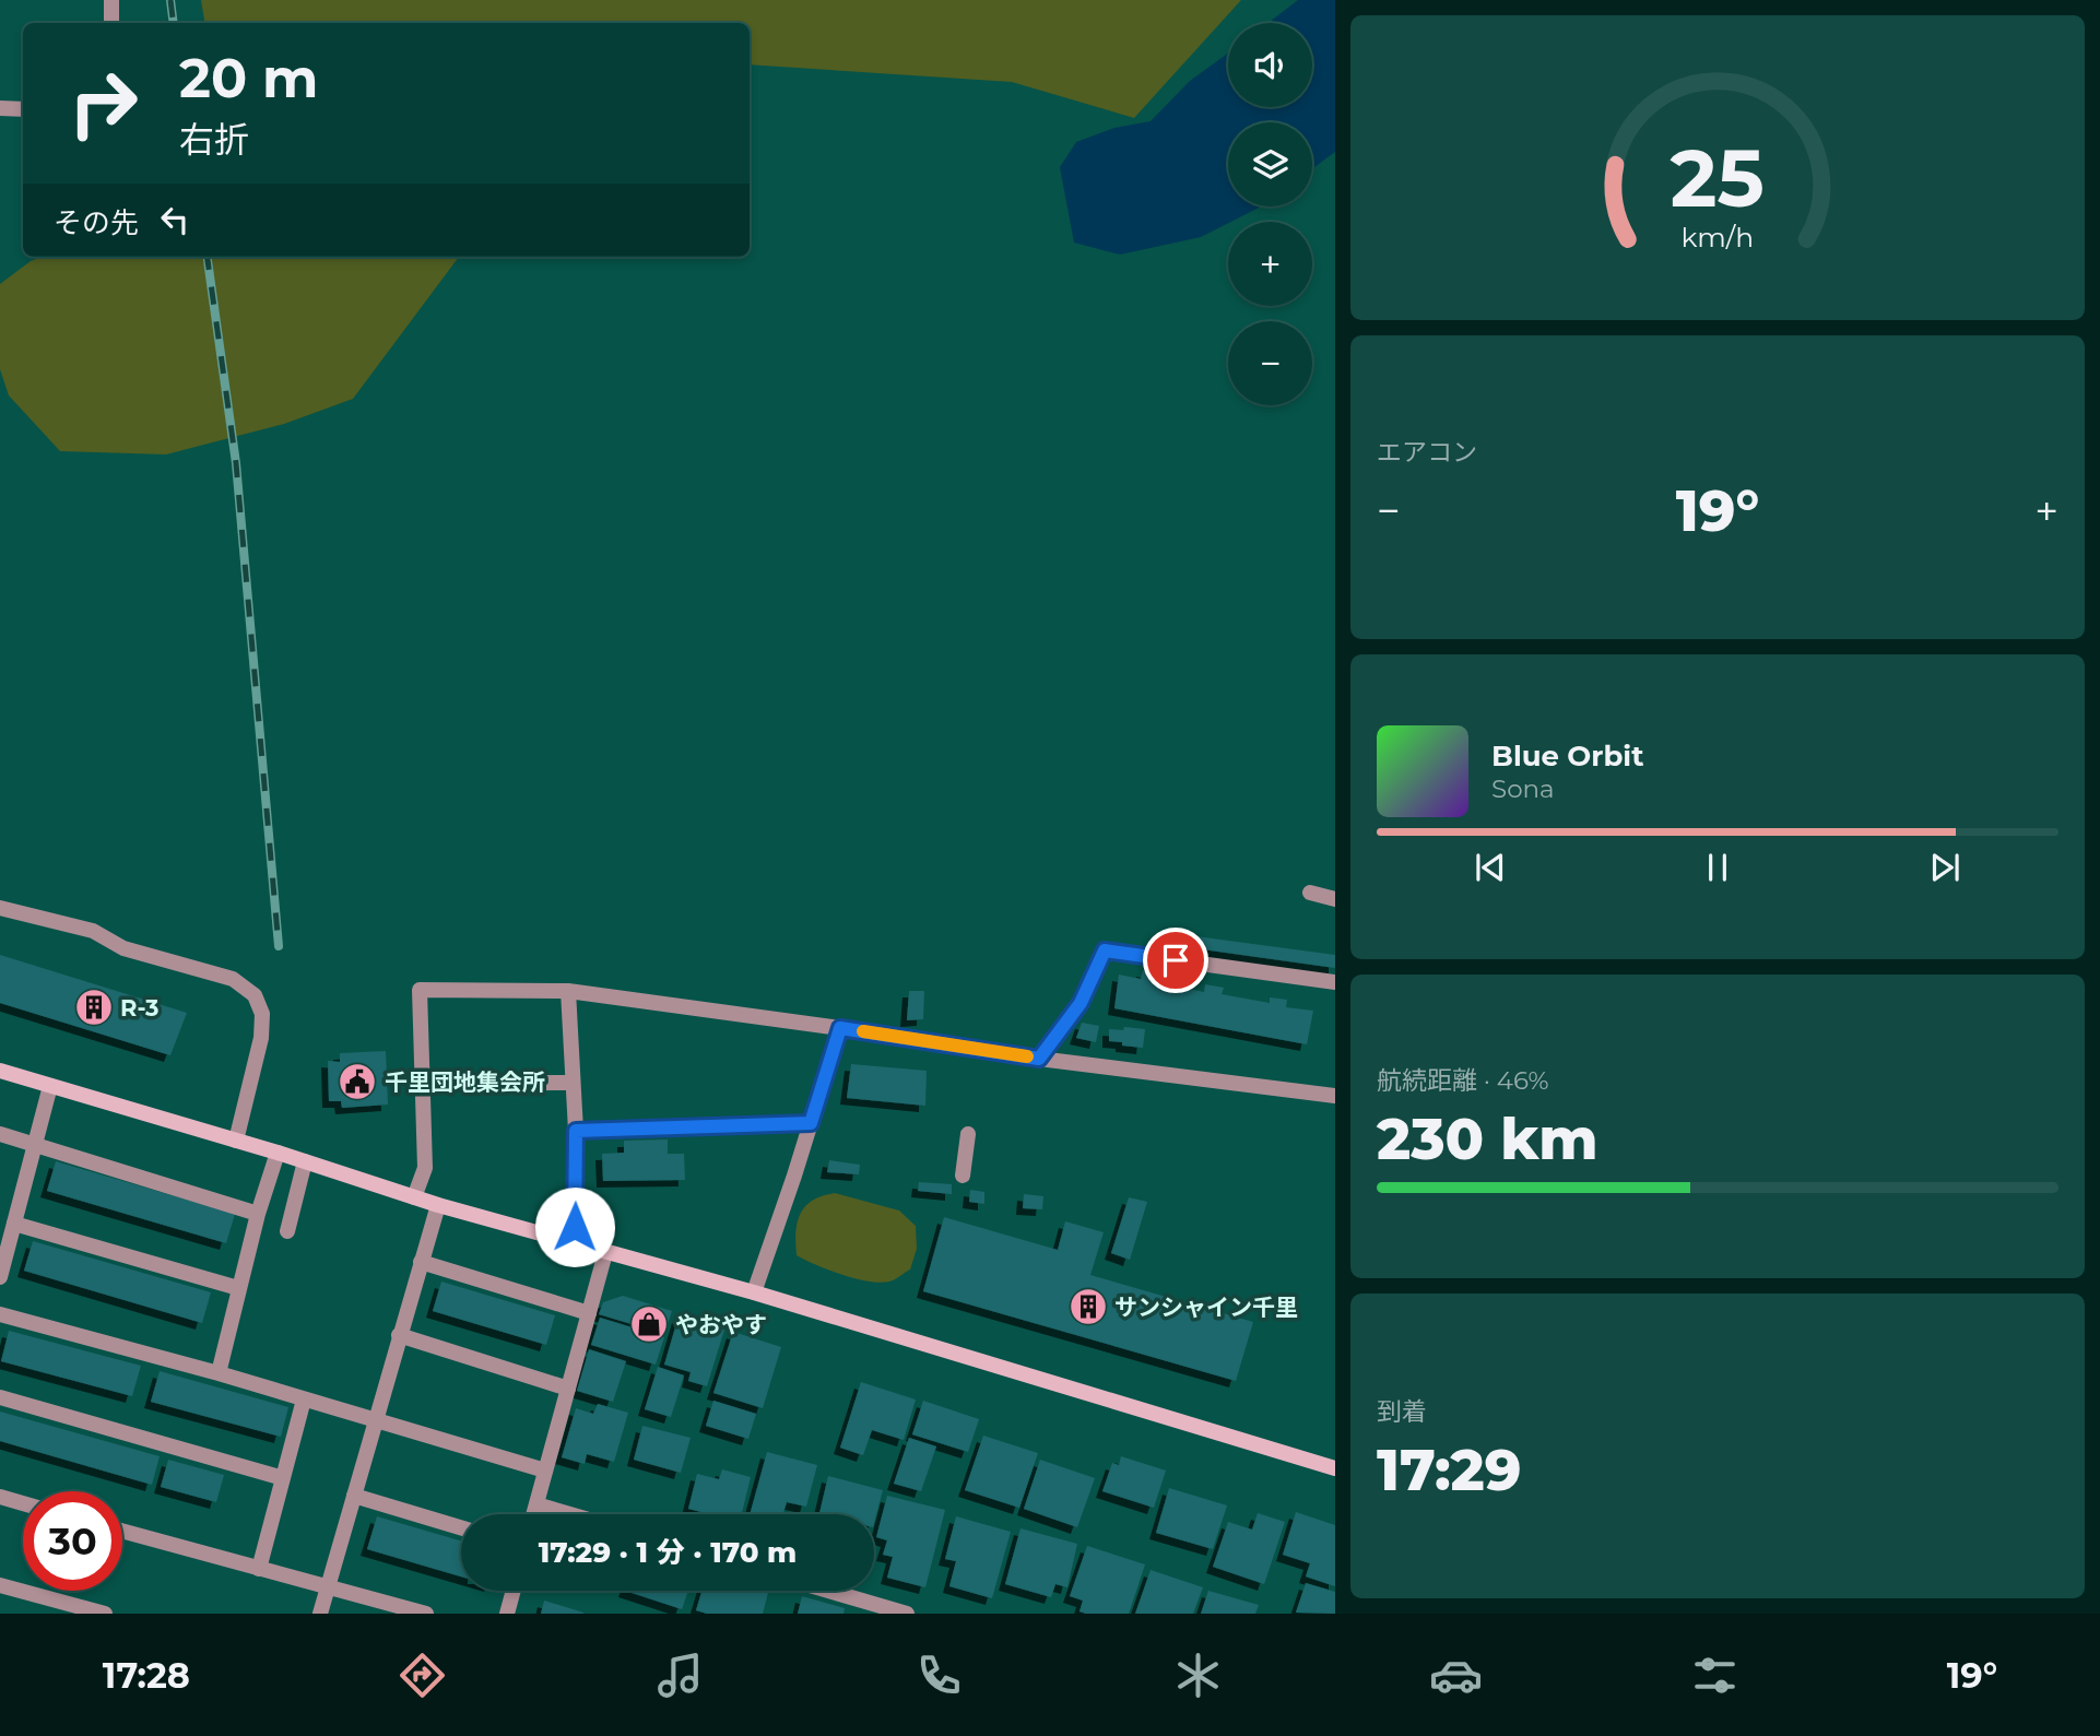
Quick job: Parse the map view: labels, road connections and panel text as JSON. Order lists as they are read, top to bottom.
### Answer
{
  "places": {
    "building": ["R-3", "サンシャイン千里"],
    "public building": ["千里団地集会所"],
    "shop": ["やおやす"]
  },
  "page": {
    "map_buttons": ["+", "−"],
    "turn": ["20 m", "右折"],
    "then": "その先",
    "tile": [
      "エアコン",
      ["航続距離 · 46%", "230 km"],
      ["到着", "17:29"]
    ],
    "heat": ["−", "19°", "+"],
    "song": ["Blue Orbit", "Sona"],
    "limit": "30",
    "trip": "17:29 · 1 分 · 170 m",
    "tabs": ["17:28", "19°"],
    "gauge": ["25", "km/h"]
  }
}
